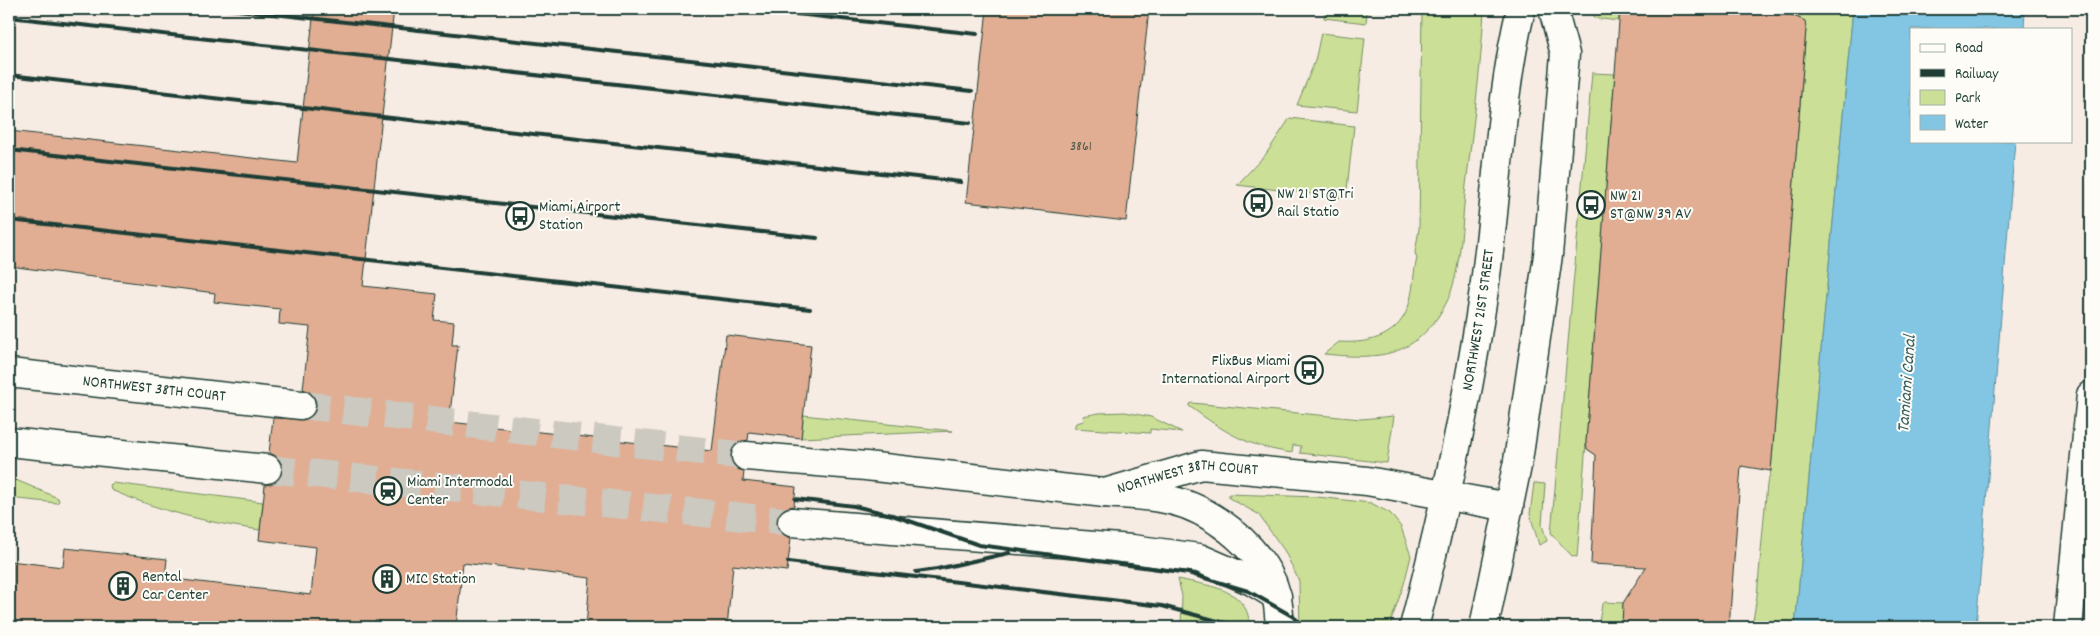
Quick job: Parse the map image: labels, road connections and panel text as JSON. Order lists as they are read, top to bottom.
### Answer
{
  "streets": {
    "main road": ["NORTHWEST 21ST STREET", "NORTHWEST 38TH COURT"]
  },
  "crossings": [
    ["NORTHWEST 21ST STREET", "NORTHWEST 38TH COURT"]
  ],
  "water": ["Tamiami Canal"],
  "places": {
    "bus stop": [
      "NW 21 ST@Tri Rail Statio",
      "NW 21 ST@NW 39 AV",
      "Miami Airport Station",
      "FlixBus Miami International Airport"
    ],
    "station": ["Miami Intermodal Center"],
    "building": ["MIC Station", "Rental Car Center"]
  },
  "house_numbers": ["3861"],
  "legend": [
    "Road",
    "Railway",
    "Park",
    "Water"
  ]
}
